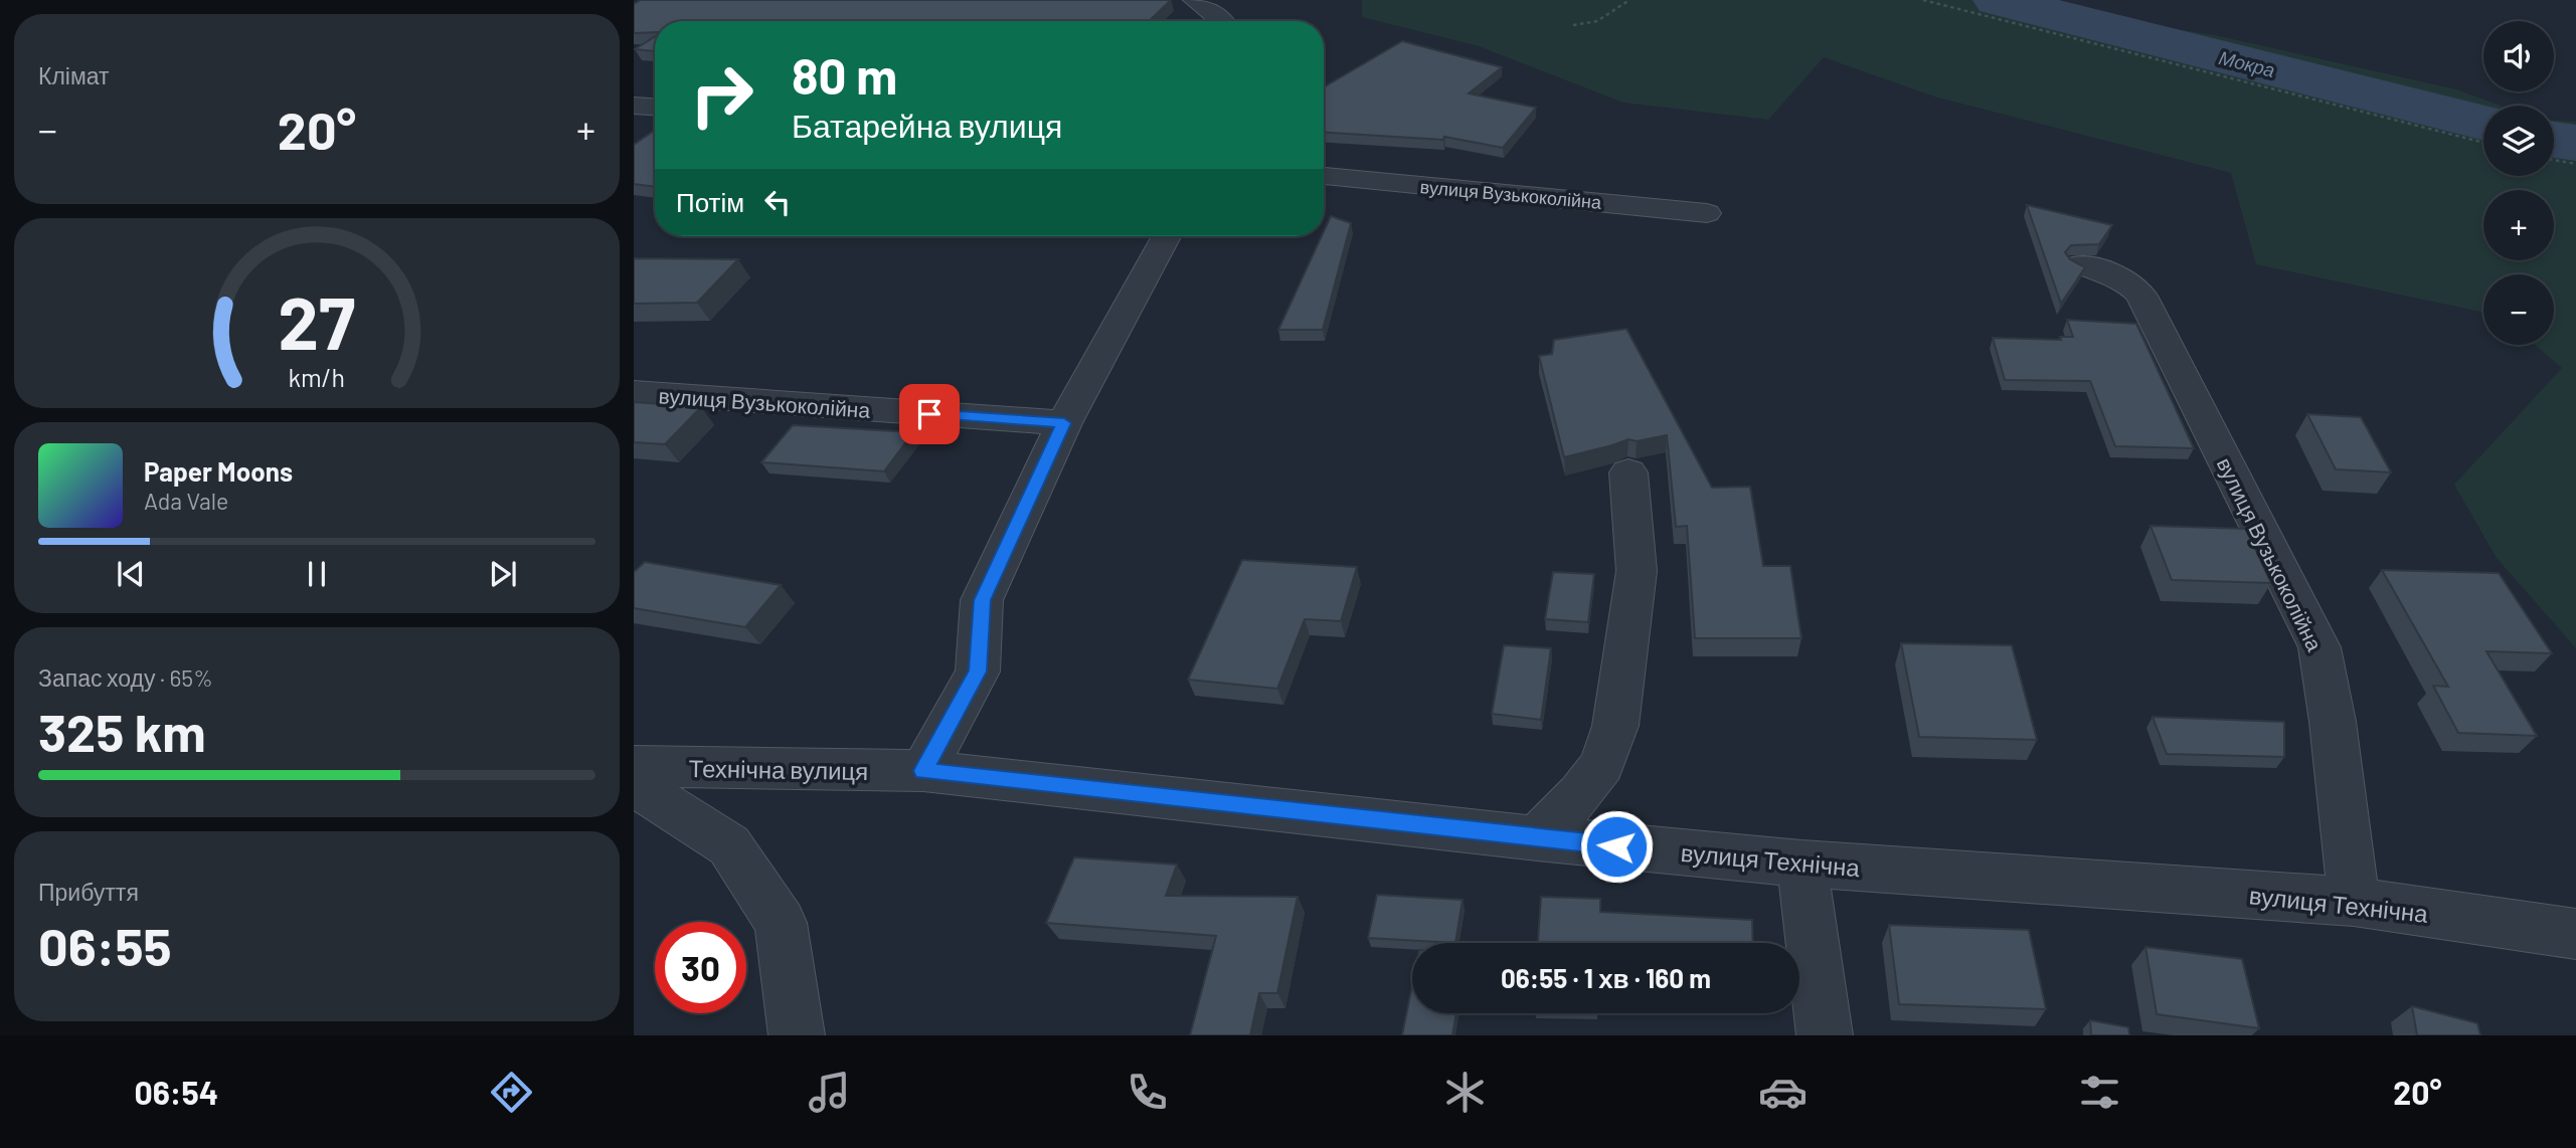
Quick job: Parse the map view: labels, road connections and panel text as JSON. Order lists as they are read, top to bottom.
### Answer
{
  "streets": {
    "street": ["вулиця Вузькоколійна", "Технічна вулиця", "вулиця Технічна"]
  },
  "crossings": [
    ["вулиця Вузькоколійна", "вулиця Технічна"],
    ["Технічна вулиця", "вулиця Технічна"]
  ],
  "water": ["Мокра"],
  "page": {
    "tile": [
      "Клімат",
      ["Запас ходу · 65%", "325 km"],
      ["Прибуття", "06:55"]
    ],
    "map_buttons": ["+", "−"],
    "turn": ["80 m", "Батарейна вулиця"],
    "heat": ["−", "20°", "+"],
    "then": "Потім",
    "song": ["Paper Moons", "Ada Vale"],
    "limit": "30",
    "trip": "06:55 · 1 хв · 160 m",
    "tabs": ["06:54", "20°"],
    "gauge": ["27", "km/h"]
  }
}
